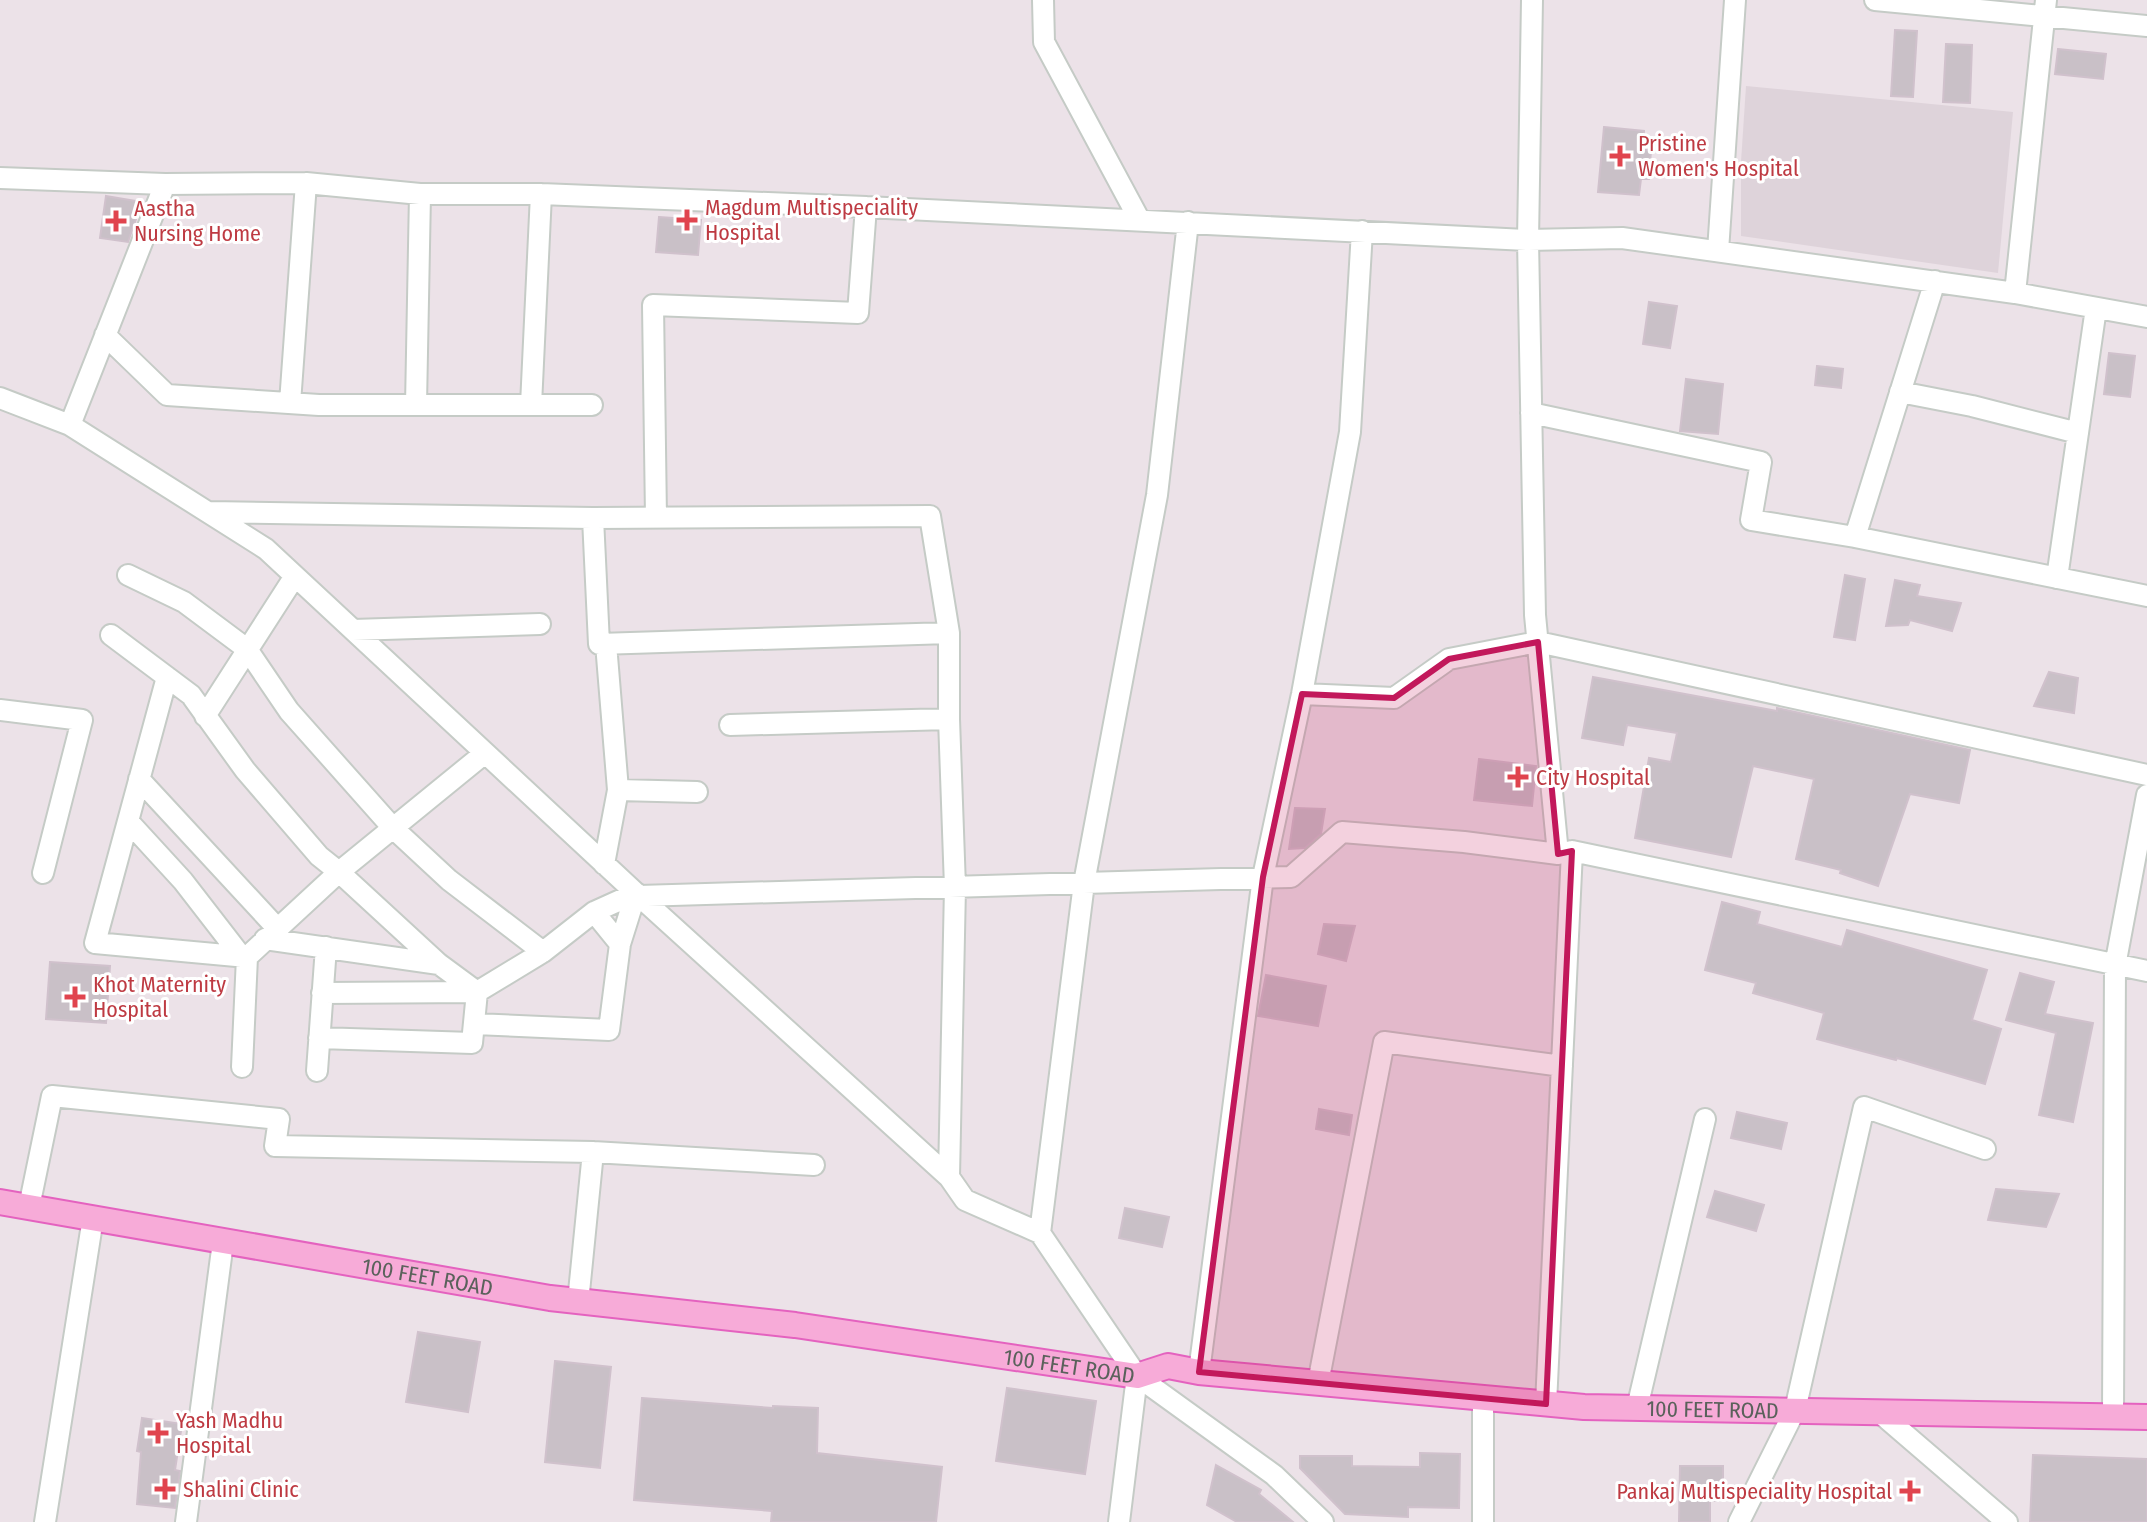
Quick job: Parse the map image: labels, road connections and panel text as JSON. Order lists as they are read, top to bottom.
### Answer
{
  "streets": {
    "main road": ["100 FEET ROAD"]
  },
  "places": {
    "health": [
      "Pristine Women's Hospital",
      "Magdum Multispeciality Hospital",
      "Aastha Nursing Home",
      "City Hospital",
      "Khot Maternity Hospital",
      "Yash Madhu Hospital",
      "Shalini Clinic",
      "Pankaj Multispeciality Hospital"
    ]
  }
}
